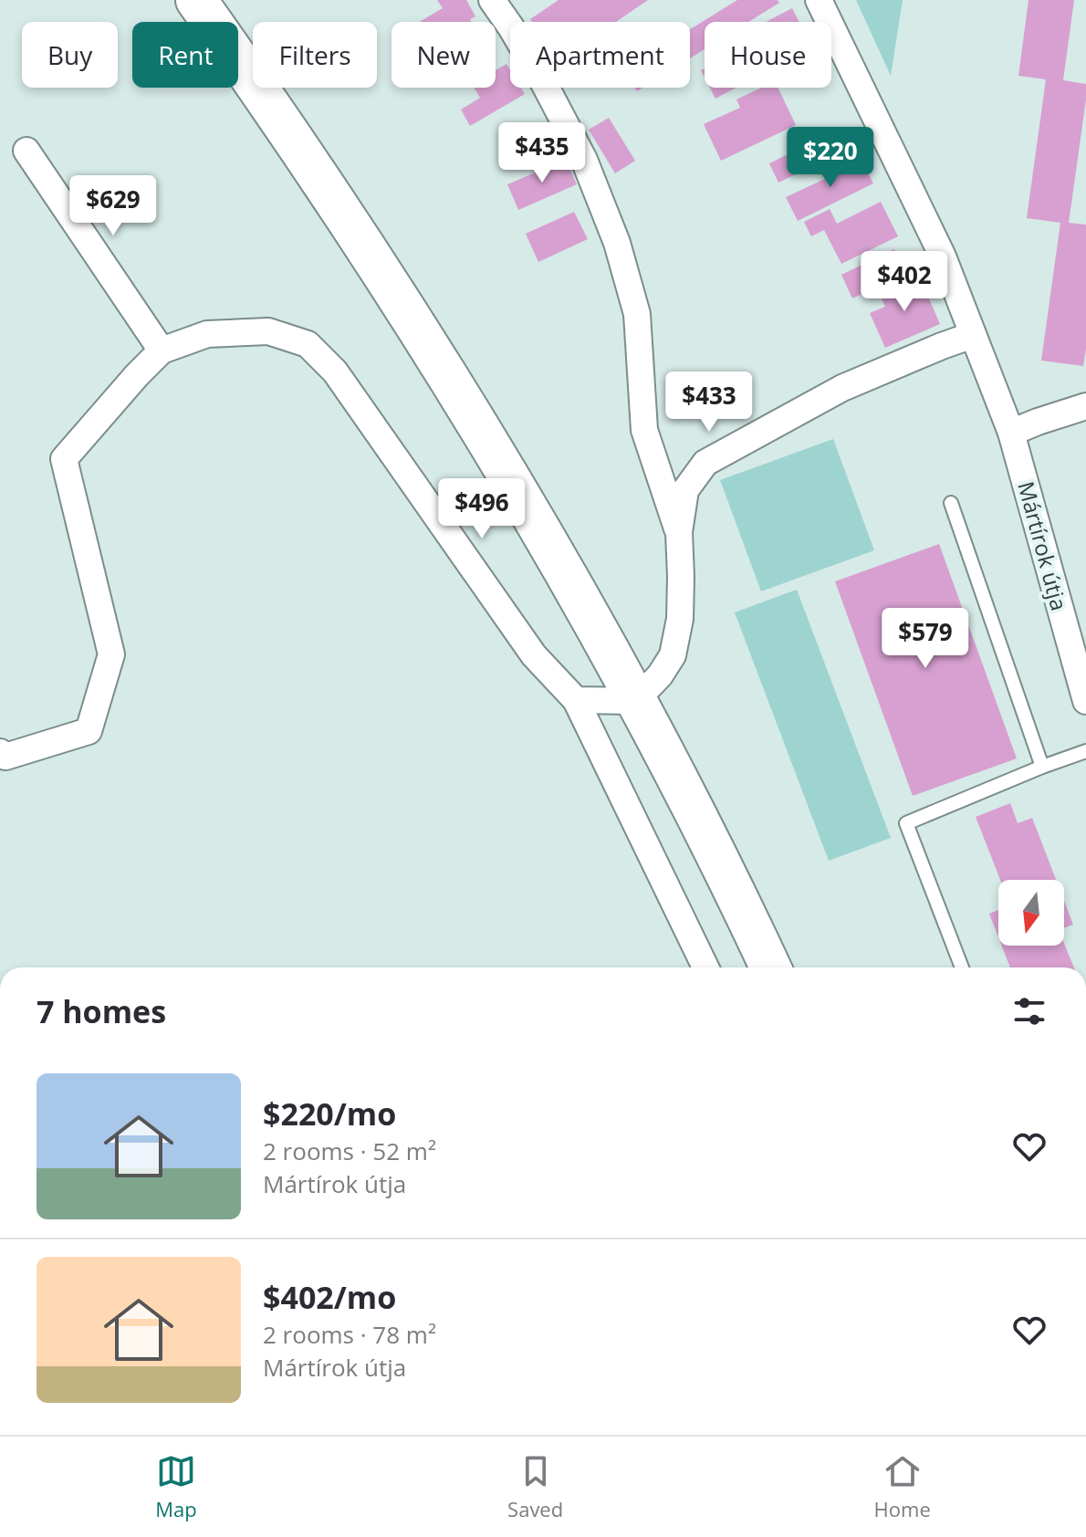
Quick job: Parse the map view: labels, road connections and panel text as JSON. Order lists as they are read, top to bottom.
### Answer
{
  "streets": {
    "street": ["Mártírok útja"]
  },
  "north": "bottom",
  "page": {
    "chip": [
      "Buy",
      "Rent",
      "Filters",
      "New",
      "Apartment",
      "House"
    ],
    "price": [
      "$435",
      "$220",
      "$629",
      "$402",
      "$433",
      "$496",
      "$579"
    ],
    "heading": "7 homes",
    "list": [
      {
        "name": "$220/mo",
        "note": "2 rooms · 52 m² · Mártírok útja"
      },
      {
        "name": "$402/mo",
        "note": "2 rooms · 78 m² · Mártírok útja"
      }
    ],
    "tabs": ["Map", "Saved", "Home"]
  }
}
